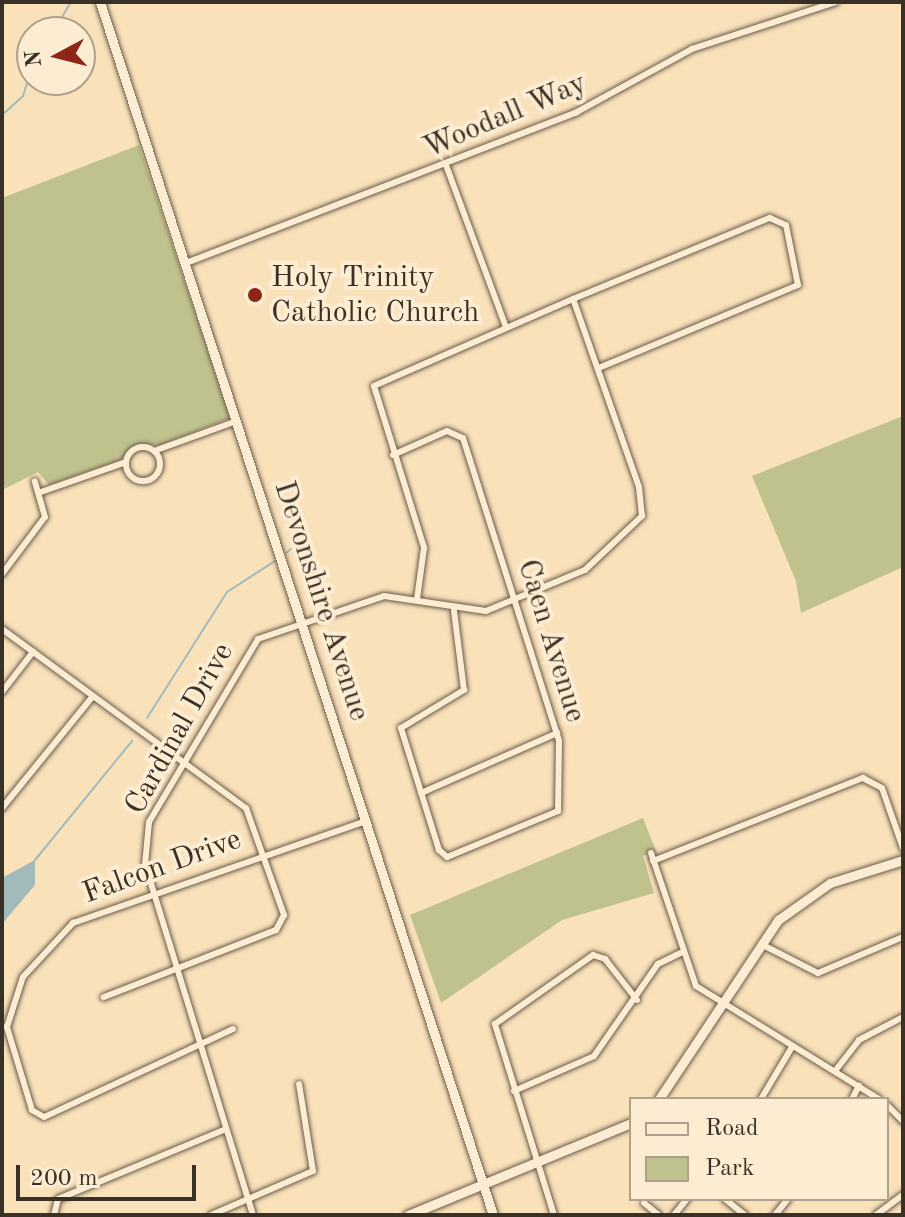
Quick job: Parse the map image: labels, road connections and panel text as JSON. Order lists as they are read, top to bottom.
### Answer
{
  "streets": {
    "main road": ["Devonshire Avenue"],
    "street": [
      "Woodall Way",
      "Caen Avenue",
      "Cardinal Drive",
      "Falcon Drive"
    ]
  },
  "crossings": [
    ["Woodall Way", "Devonshire Avenue"],
    ["Devonshire Avenue", "Cardinal Drive"],
    ["Devonshire Avenue", "Falcon Drive"],
    ["Caen Avenue", "Cardinal Drive"],
    ["Cardinal Drive", "Falcon Drive"]
  ],
  "places": ["Holy Trinity Catholic Church"],
  "legend": ["Road", "Park"],
  "scale_bar": "200 m",
  "north": "left"
}
